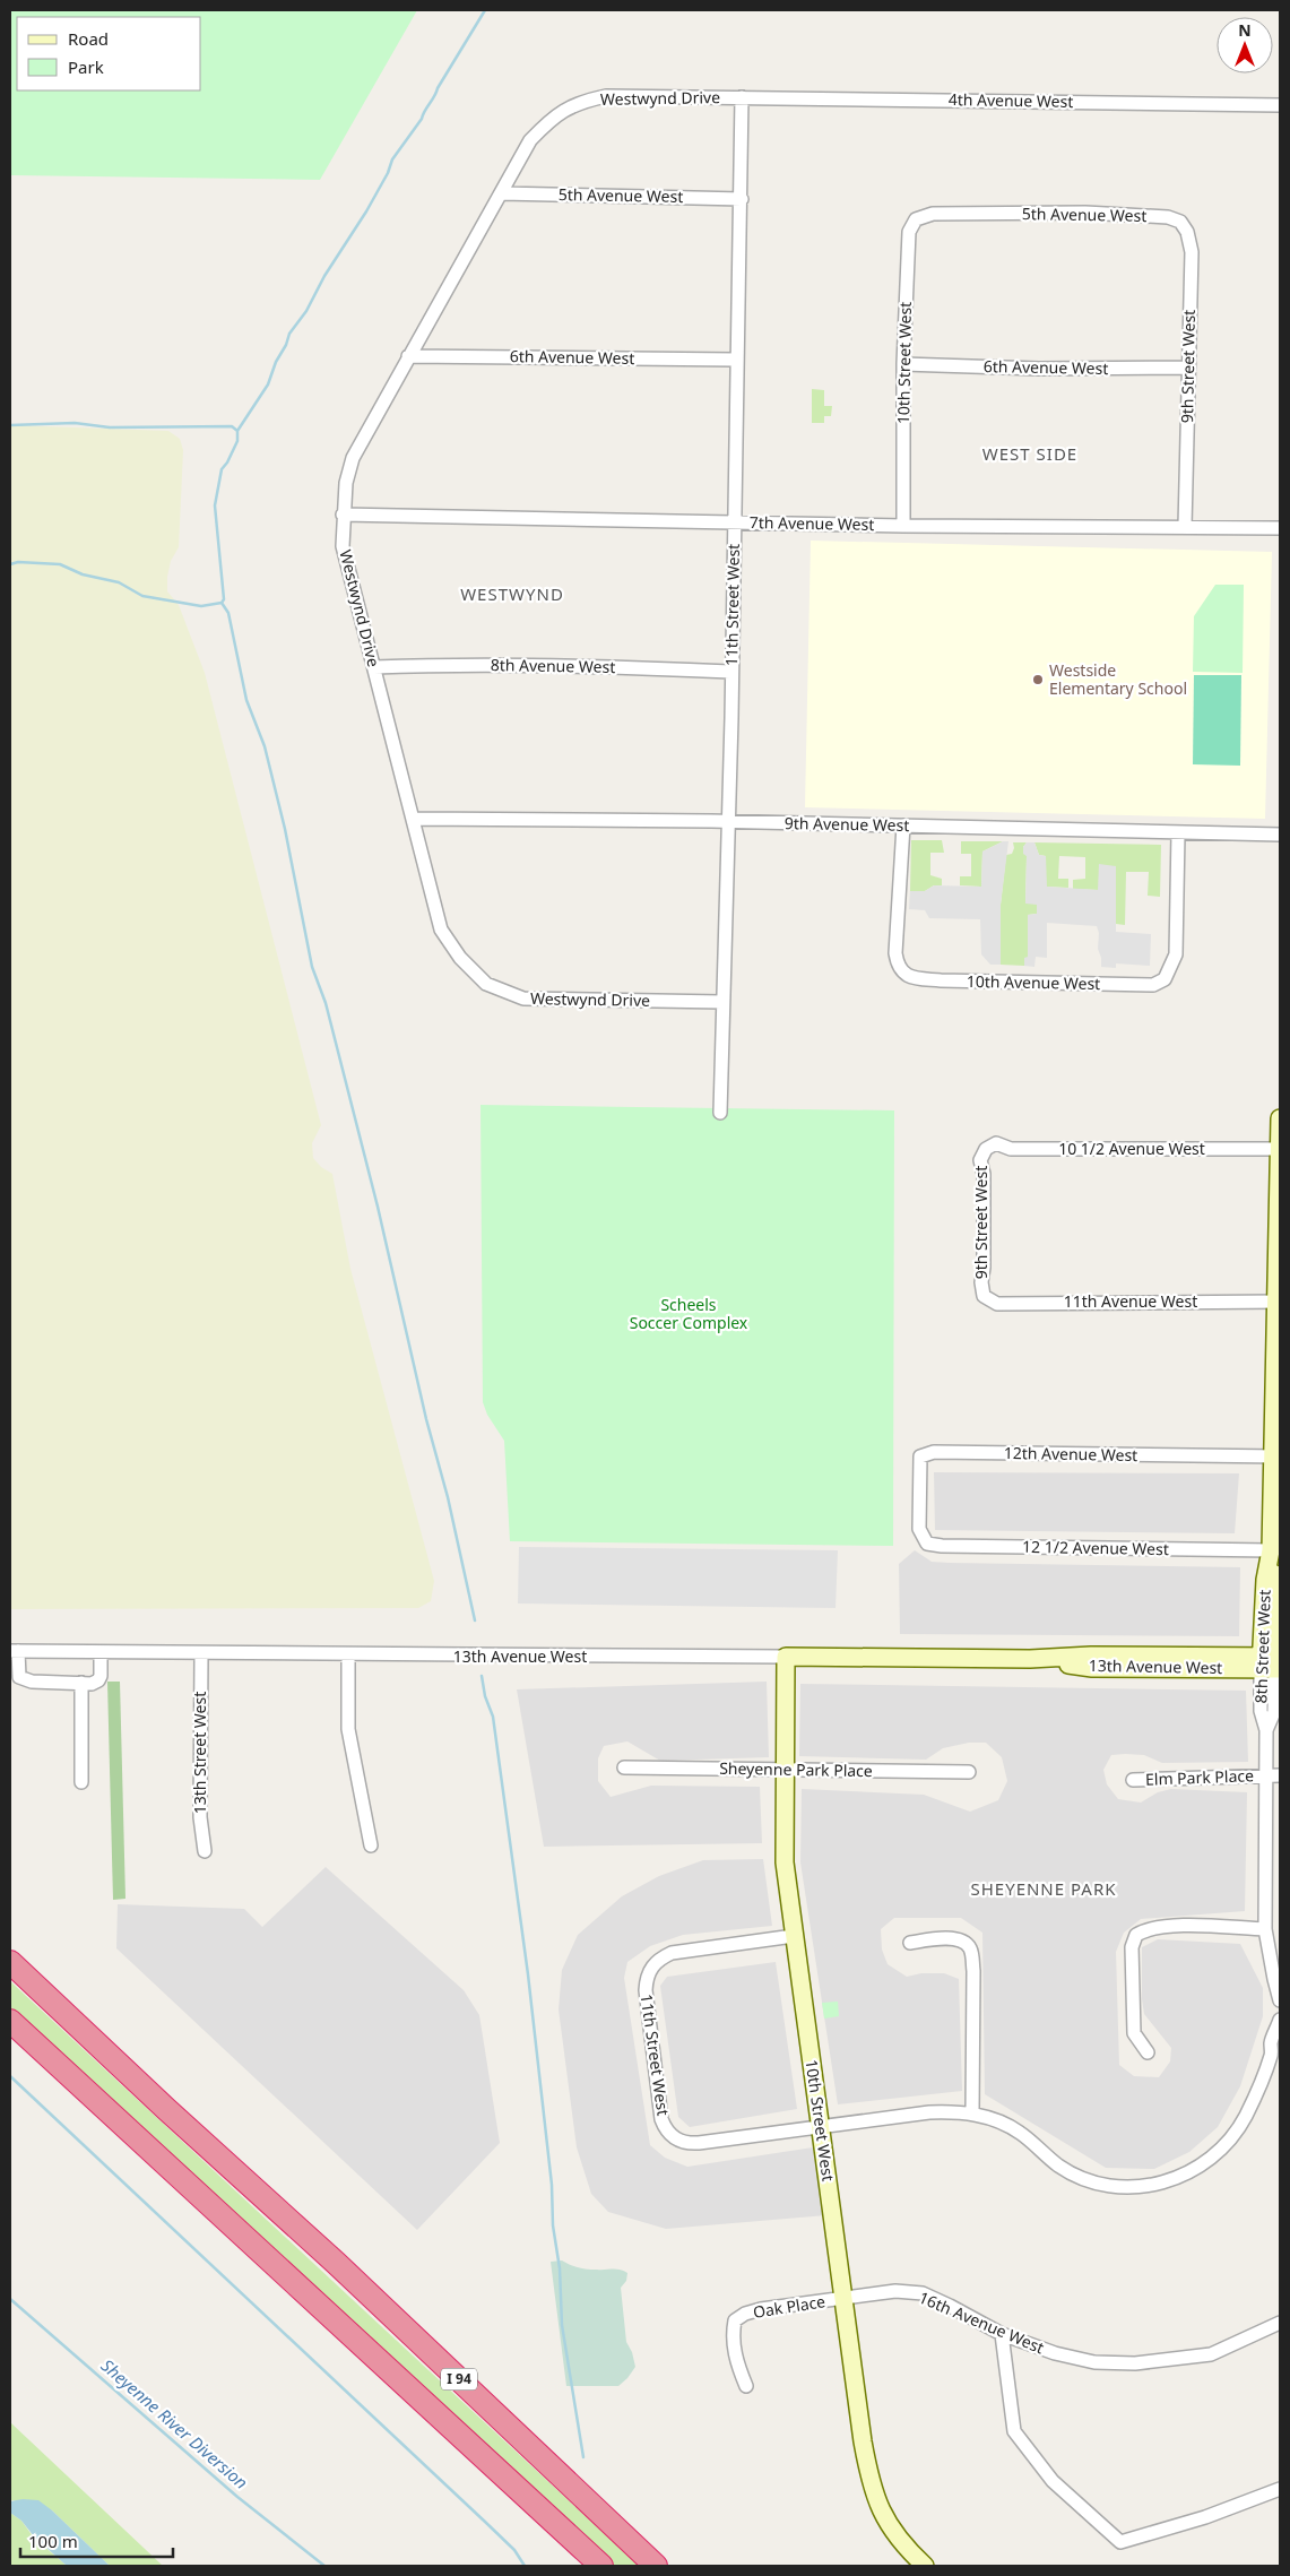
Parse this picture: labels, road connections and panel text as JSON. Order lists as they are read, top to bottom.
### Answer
{
  "streets": {
    "highway": ["I 94"],
    "street": [
      "Westwynd Drive",
      "4th Avenue West",
      "5th Avenue West",
      "6th Avenue West",
      "10th Street West",
      "9th Street West",
      "7th Avenue West",
      "11th Street West",
      "8th Avenue West",
      "9th Avenue West",
      "10th Avenue West",
      "10 1/2 Avenue West",
      "11th Avenue West",
      "12th Avenue West",
      "12 1/2 Avenue West",
      "8th Street West",
      "13th Avenue West",
      "13th Street West",
      "Sheyenne Park Place",
      "Elm Park Place",
      "Oak Place",
      "16th Avenue West"
    ]
  },
  "crossings": [
    ["Westwynd Drive", "4th Avenue West"],
    ["Westwynd Drive", "5th Avenue West"],
    ["Westwynd Drive", "6th Avenue West"],
    ["Westwynd Drive", "7th Avenue West"],
    ["Westwynd Drive", "11th Street West"],
    ["Westwynd Drive", "8th Avenue West"],
    ["Westwynd Drive", "9th Avenue West"],
    ["4th Avenue West", "11th Street West"],
    ["5th Avenue West", "10th Street West"],
    ["5th Avenue West", "9th Street West"],
    ["5th Avenue West", "11th Street West"],
    ["6th Avenue West", "10th Street West"],
    ["6th Avenue West", "9th Street West"],
    ["6th Avenue West", "11th Street West"],
    ["10th Street West", "7th Avenue West"],
    ["10th Street West", "11th Street West"],
    ["10th Street West", "13th Avenue West"],
    ["10th Street West", "Sheyenne Park Place"],
    ["10th Street West", "Oak Place"],
    ["10th Street West", "16th Avenue West"],
    ["9th Street West", "7th Avenue West"],
    ["9th Street West", "10 1/2 Avenue West"],
    ["9th Street West", "11th Avenue West"],
    ["7th Avenue West", "11th Street West"],
    ["11th Street West", "8th Avenue West"],
    ["11th Street West", "9th Avenue West"],
    ["9th Avenue West", "10th Avenue West"],
    ["10 1/2 Avenue West", "8th Street West"],
    ["11th Avenue West", "8th Street West"],
    ["12th Avenue West", "12 1/2 Avenue West"],
    ["12th Avenue West", "8th Street West"],
    ["12 1/2 Avenue West", "8th Street West"],
    ["8th Street West", "13th Avenue West"],
    ["8th Street West", "Elm Park Place"],
    ["13th Avenue West", "13th Street West"],
    ["Oak Place", "16th Avenue West"]
  ],
  "districts": ["WEST SIDE", "WESTWYND", "SHEYENNE PARK"],
  "water": ["Sheyenne River Diversion"],
  "parks": ["Scheels Soccer Complex"],
  "places": ["Westside Elementary School"],
  "legend": ["Road", "Park"],
  "scale_bar": "100 m",
  "north": "top"
}
